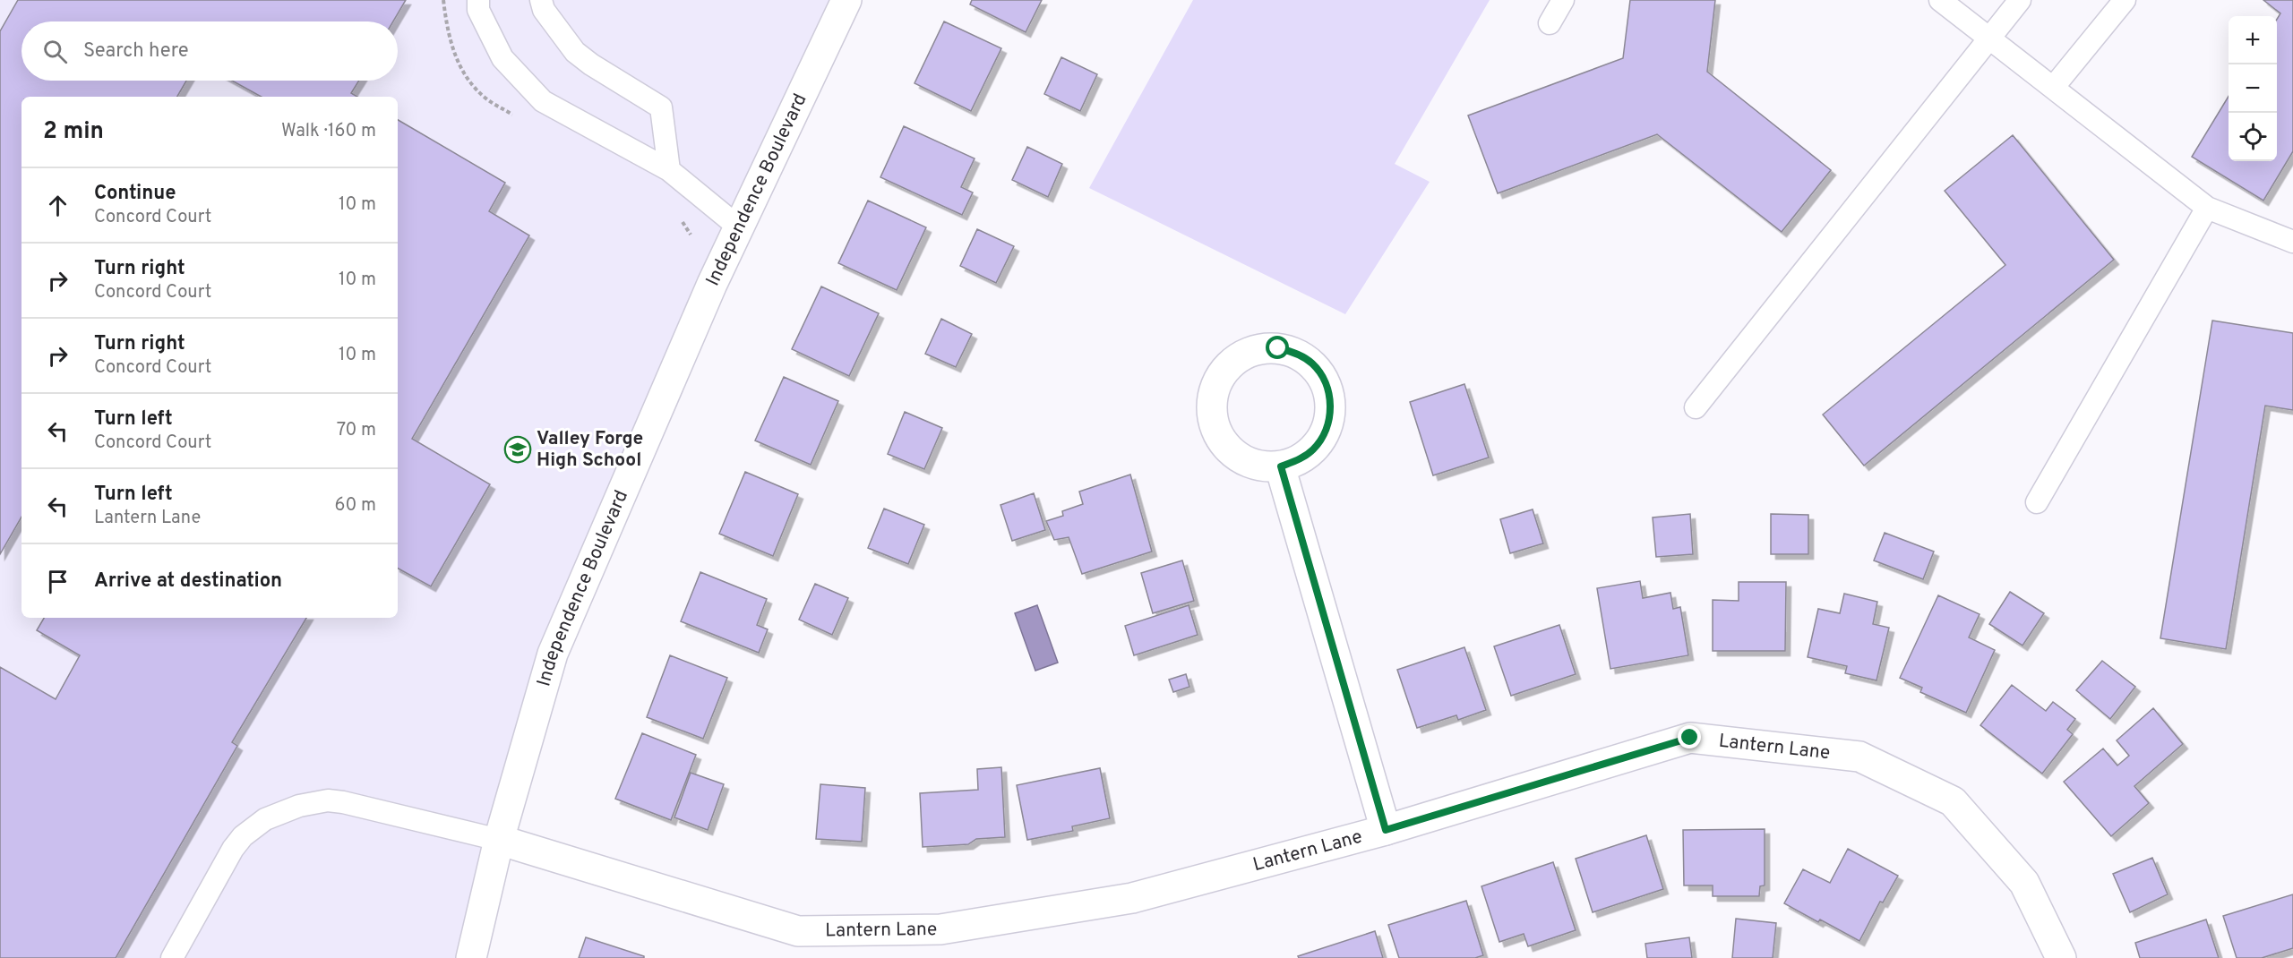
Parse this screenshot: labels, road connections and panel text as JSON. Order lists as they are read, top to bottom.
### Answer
{
  "streets": {
    "street": ["Independence Boulevard", "Lantern Lane"]
  },
  "crossings": [
    ["Independence Boulevard", "Lantern Lane"]
  ],
  "places": {
    "school or university": ["Valley Forge High School"]
  },
  "page": {
    "map_buttons": ["+", "−"],
    "search": "Search here",
    "heading": ["2 min", "Walk · 160 m"],
    "list": [
      ["Continue", "Concord Court", "10 m"],
      ["Turn right", "Concord Court", "10 m"],
      ["Turn right", "Concord Court", "10 m"],
      ["Turn left", "Concord Court", "70 m"],
      ["Turn left", "Lantern Lane", "60 m"],
      "Arrive at destination"
    ]
  }
}
